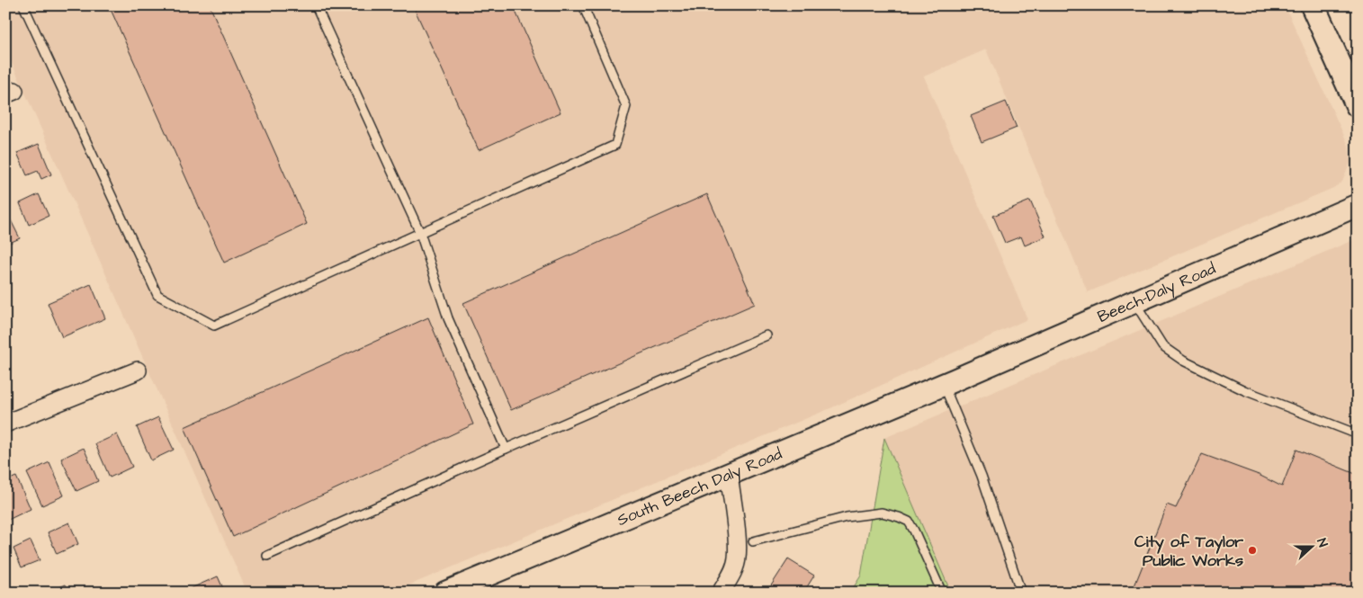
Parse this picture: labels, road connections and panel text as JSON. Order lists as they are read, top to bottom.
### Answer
{
  "streets": {
    "street": ["Beech-Daly Road", "South Beech Daly Road"]
  },
  "crossings": [
    ["Beech-Daly Road", "South Beech Daly Road"]
  ],
  "places": ["City of Taylor Public Works"],
  "north": "right"
}
